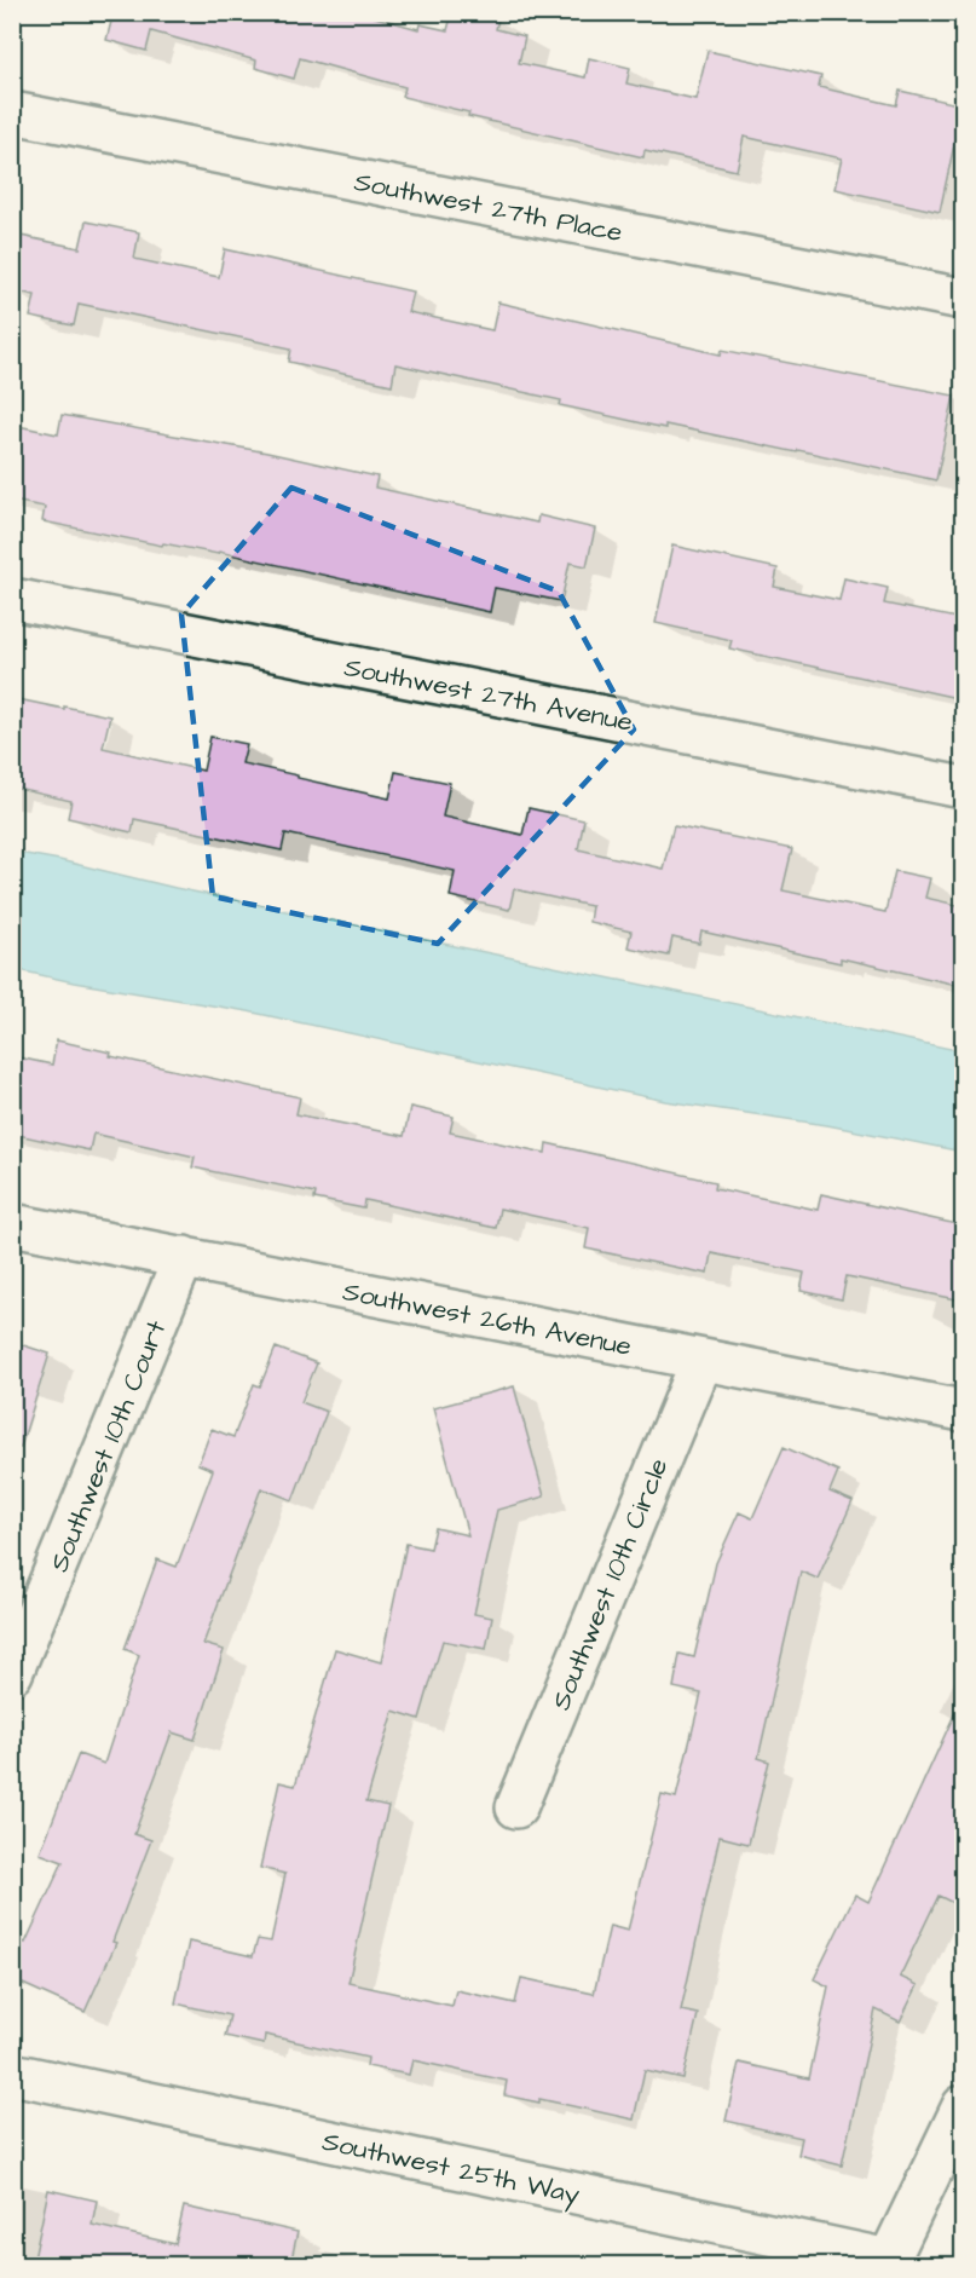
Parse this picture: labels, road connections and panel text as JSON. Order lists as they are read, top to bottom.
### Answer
{
  "streets": {
    "street": [
      "Southwest 27th Place",
      "Southwest 27th Avenue",
      "Southwest 26th Avenue",
      "Southwest 10th Court",
      "Southwest 10th Circle",
      "Southwest 25th Way"
    ]
  },
  "crossings": [
    ["Southwest 26th Avenue", "Southwest 10th Court"],
    ["Southwest 26th Avenue", "Southwest 10th Circle"]
  ]
}
